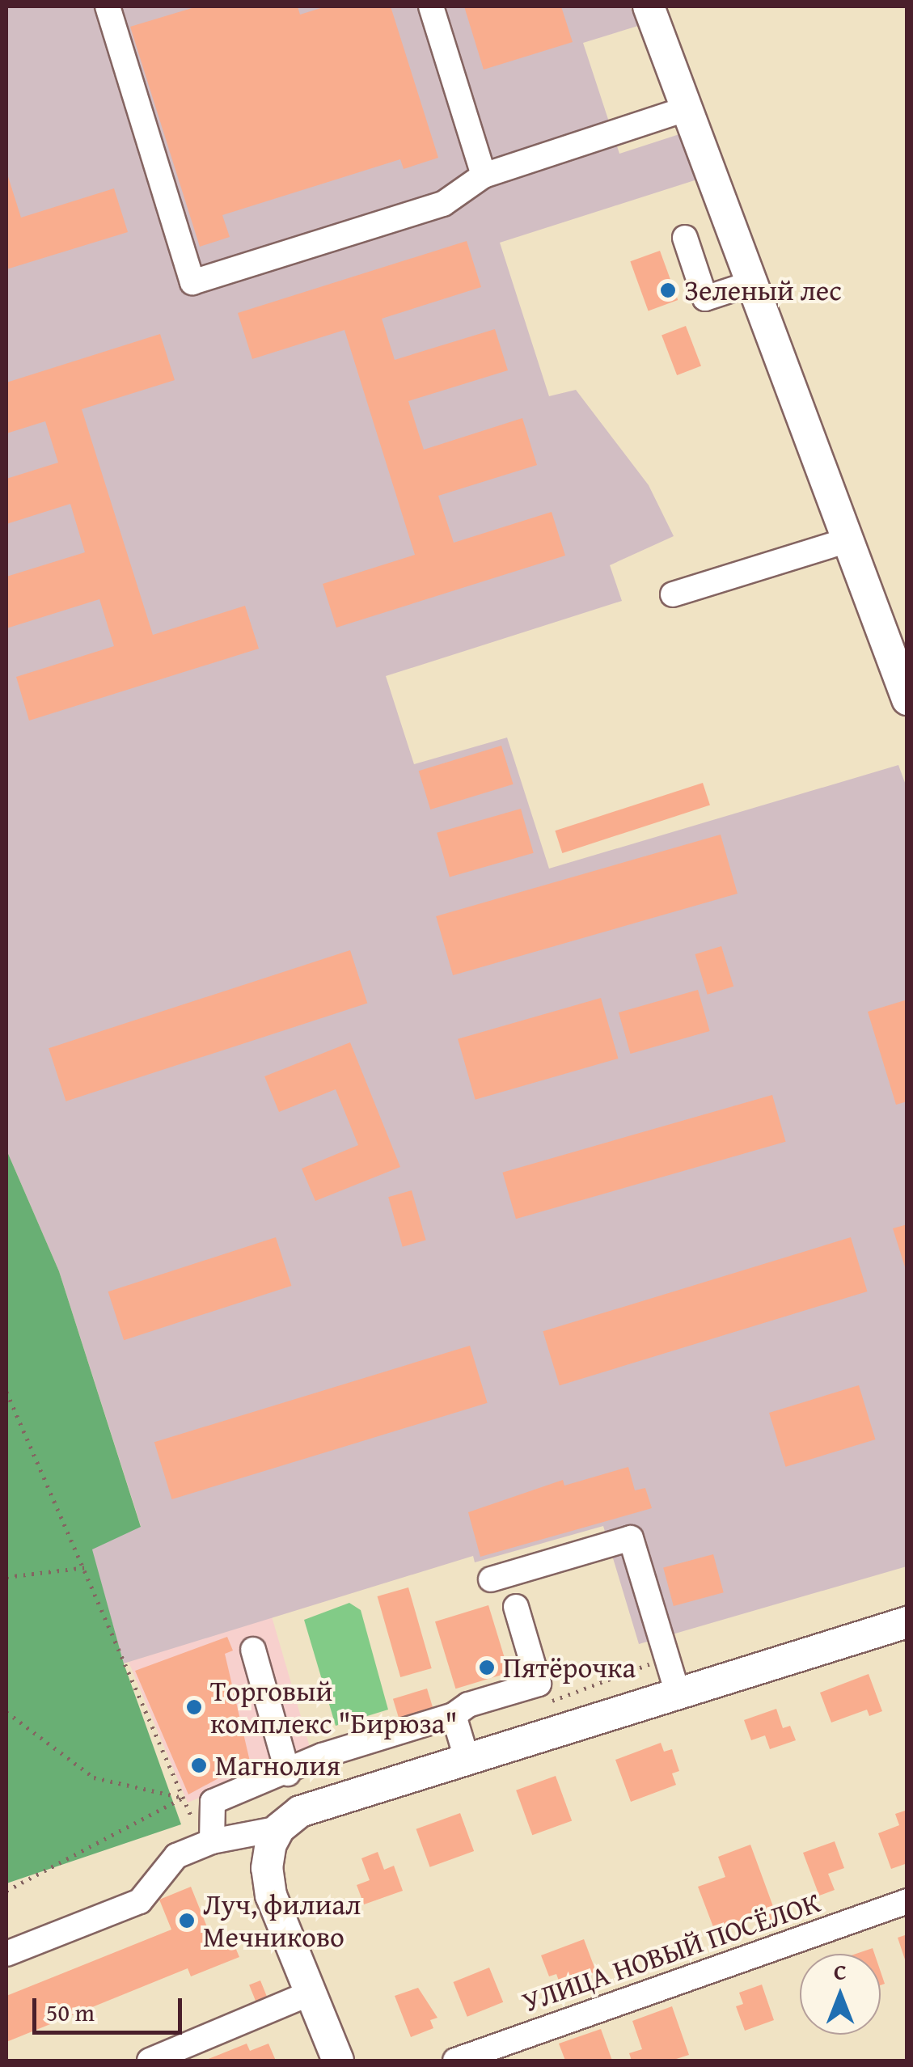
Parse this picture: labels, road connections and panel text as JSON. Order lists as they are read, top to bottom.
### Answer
{
  "streets": {
    "street": ["УЛИЦА НОВЫЙ ПОСЁЛОК"]
  },
  "places": [
    "Зеленый лес",
    "Пятёрочка",
    "Торговый комплекс \"Бирюза\"",
    "Магнолия",
    "Луч, филиал Мечниково"
  ],
  "scale_bar": "50 m",
  "north": "top"
}
